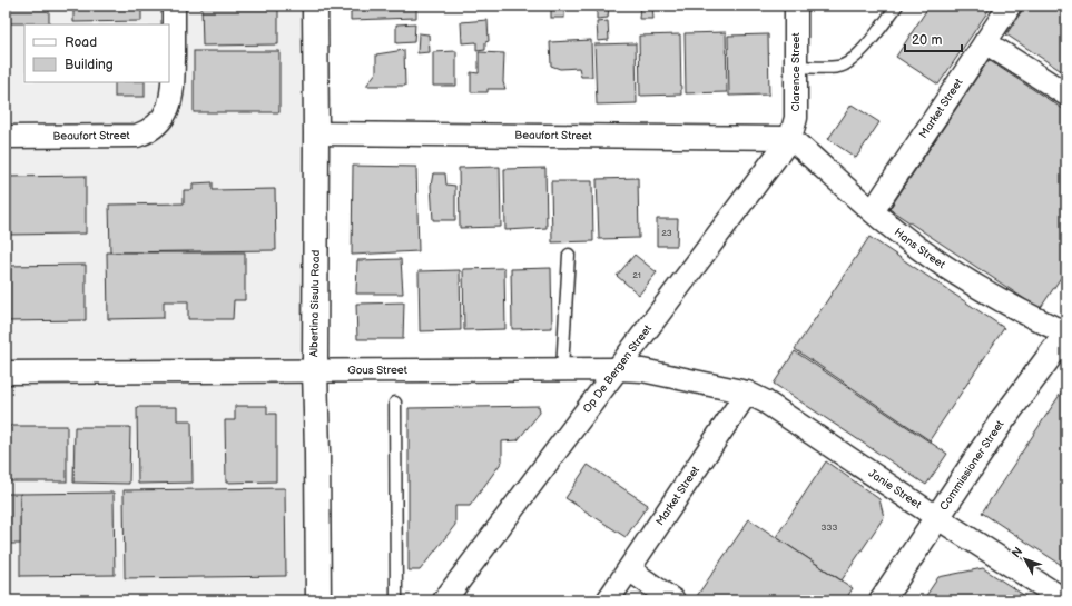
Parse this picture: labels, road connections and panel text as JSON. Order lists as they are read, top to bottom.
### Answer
{
  "streets": {
    "main road": ["Albertina Sisulu Road", "Commissioner Street"],
    "street": [
      "Clarence Street",
      "Market Street",
      "Beaufort Street",
      "Hans Street",
      "Op De Bergen Street",
      "Gous Street",
      "Janie Street"
    ]
  },
  "crossings": [
    ["Clarence Street", "Beaufort Street"],
    ["Clarence Street", "Hans Street"],
    ["Clarence Street", "Op De Bergen Street"],
    ["Market Street", "Hans Street"],
    ["Market Street", "Gous Street"],
    ["Market Street", "Janie Street"],
    ["Beaufort Street", "Hans Street"],
    ["Beaufort Street", "Albertina Sisulu Road"],
    ["Beaufort Street", "Op De Bergen Street"],
    ["Hans Street", "Op De Bergen Street"],
    ["Hans Street", "Commissioner Street"],
    ["Albertina Sisulu Road", "Gous Street"],
    ["Op De Bergen Street", "Gous Street"],
    ["Gous Street", "Janie Street"],
    ["Commissioner Street", "Janie Street"]
  ],
  "house_numbers": ["23", "21", "333"],
  "legend": ["Road", "Building"],
  "scale_bar": "20 m",
  "north": "top left"
}
